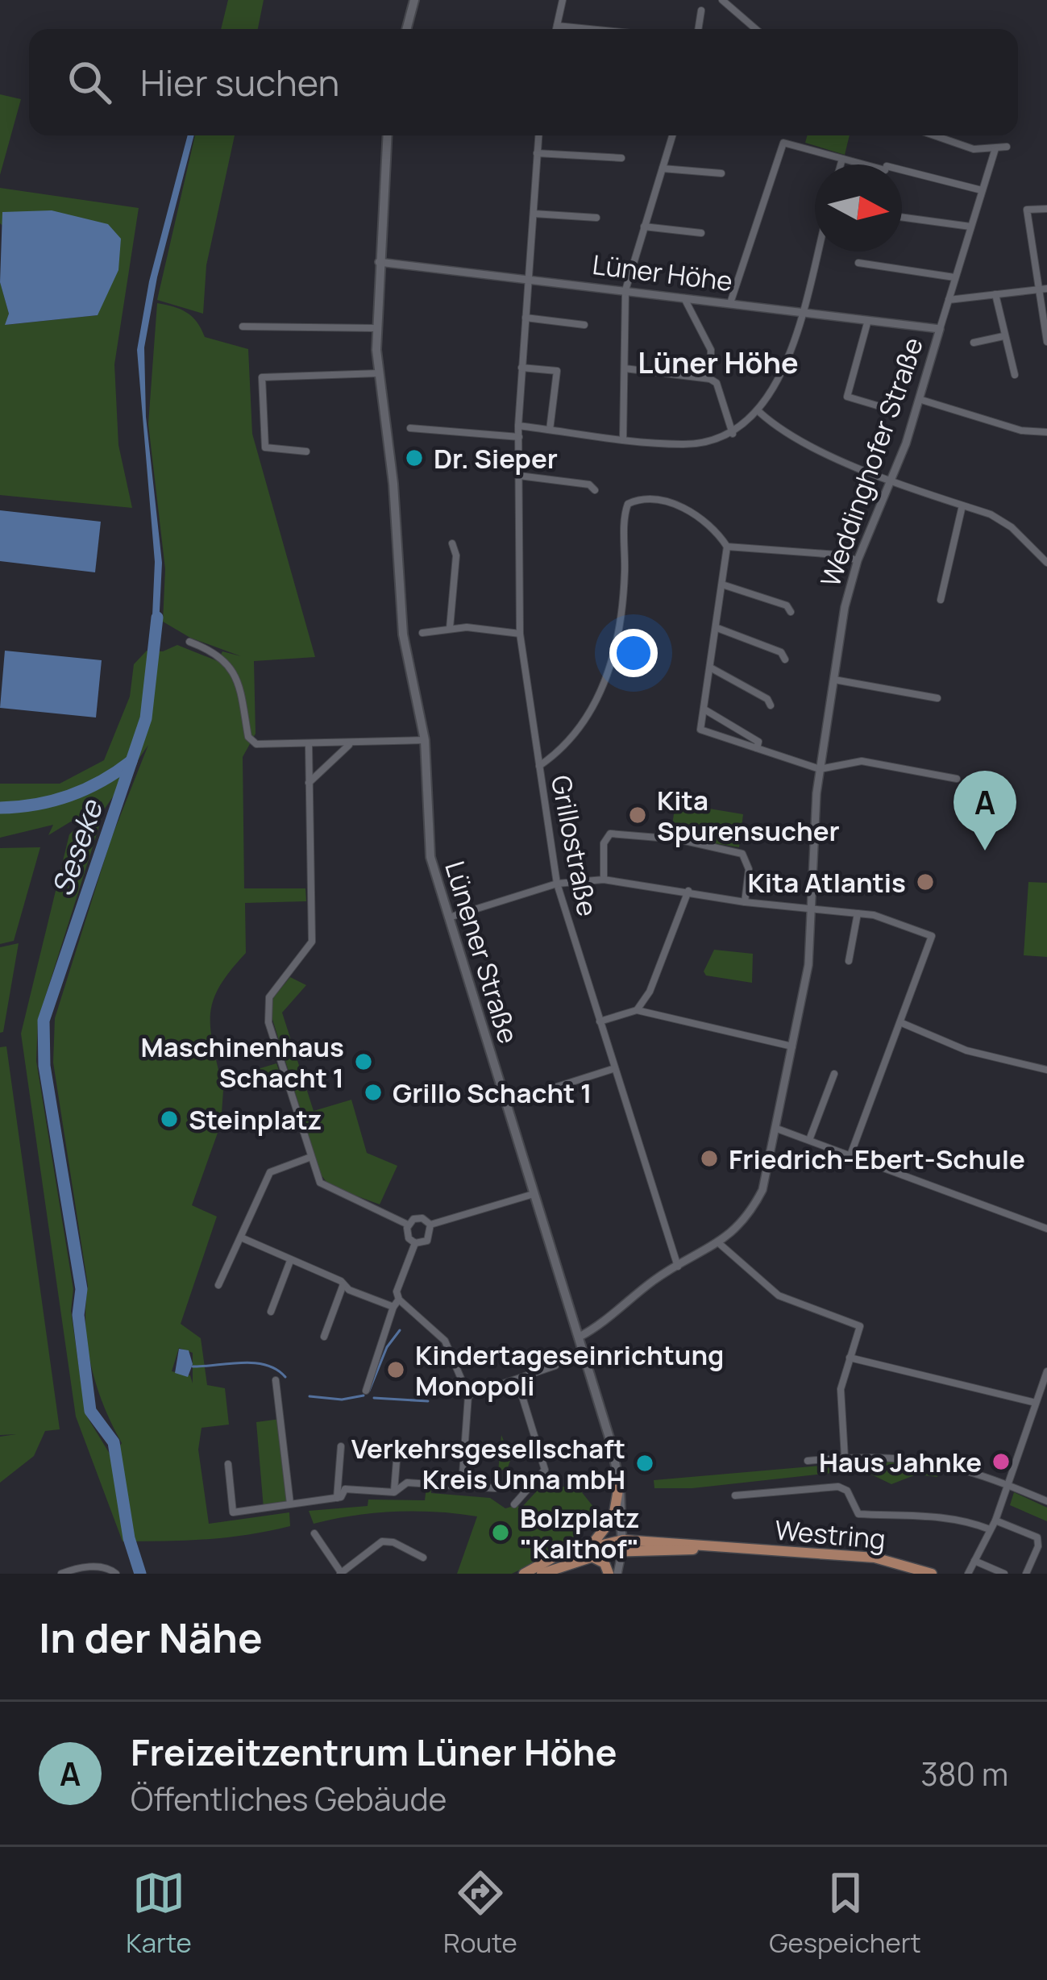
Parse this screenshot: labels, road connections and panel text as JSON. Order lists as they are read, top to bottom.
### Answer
{
  "streets": {
    "main road": ["Lünener Straße", "Westring"],
    "street": ["Lüner Höhe", "Weddinghofer Straße", "Grillostraße"]
  },
  "crossings": [
    ["Lüner Höhe", "Weddinghofer Straße"],
    ["Lüner Höhe", "Grillostraße"],
    ["Lüner Höhe", "Lünener Straße"],
    ["Weddinghofer Straße", "Grillostraße"],
    ["Weddinghofer Straße", "Lünener Straße"],
    ["Lünener Straße", "Westring"]
  ],
  "districts": ["Lüner Höhe"],
  "water": ["Seseke"],
  "places": [
    "Dr. Sieper",
    "Kita Spurensucher",
    "Kita Atlantis",
    "Maschinenhaus Schacht 1",
    "Grillo Schacht 1",
    "Steinplatz",
    "Friedrich-Ebert-Schule",
    "Kindertageseinrichtung Monopoli",
    "Haus Jahnke",
    "Verkehrsgesellschaft Kreis Unna mbH",
    "Bolzplatz \"Kalthof\""
  ],
  "north": "right",
  "page": {
    "search": "Hier suchen",
    "pins": "A",
    "heading": "In der Nähe",
    "list": [
      {
        "mark": "A",
        "name": "Freizeitzentrum Lüner Höhe",
        "note": "Öffentliches Gebäude",
        "value": "380 m"
      }
    ],
    "nav": ["Karte", "Route", "Gespeichert"]
  }
}
